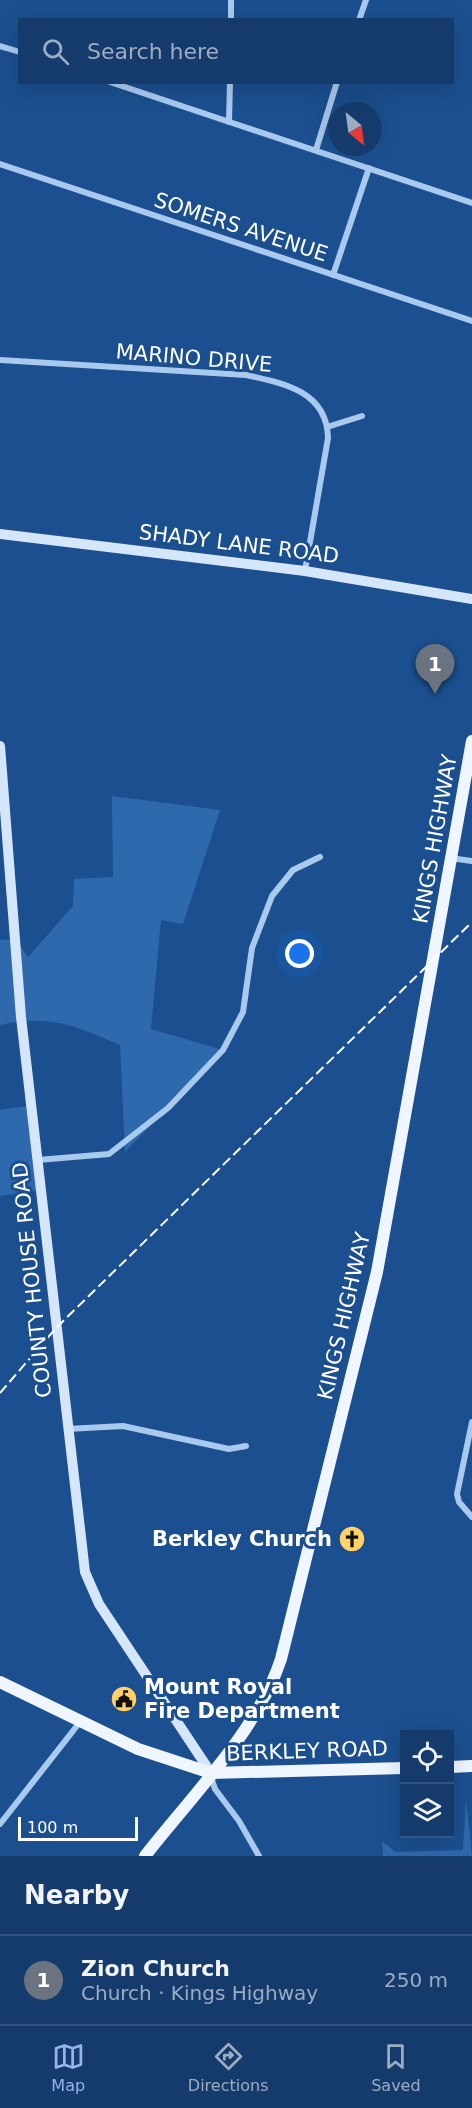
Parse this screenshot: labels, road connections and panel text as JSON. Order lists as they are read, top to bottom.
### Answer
{
  "streets": {
    "main road": ["KINGS HIGHWAY", "BERKLEY ROAD"],
    "street": [
      "SOMERS AVENUE",
      "MARINO DRIVE",
      "SHADY LANE ROAD",
      "COUNTY HOUSE ROAD"
    ]
  },
  "crossings": [
    ["KINGS HIGHWAY", "COUNTY HOUSE ROAD"],
    ["KINGS HIGHWAY", "BERKLEY ROAD"],
    ["COUNTY HOUSE ROAD", "BERKLEY ROAD"]
  ],
  "places": {
    "church": ["Berkley Church"],
    "public building": ["Mount Royal Fire Department"]
  },
  "scale_bar": "100 m",
  "north": "bottom right",
  "page": {
    "search": "Search here",
    "pins": "1",
    "scale": "100 m",
    "heading": "Nearby",
    "list": [
      {
        "mark": "1",
        "name": "Zion Church",
        "note": "Church · Kings Highway",
        "value": "250 m"
      }
    ],
    "nav": ["Map", "Directions", "Saved"]
  }
}
